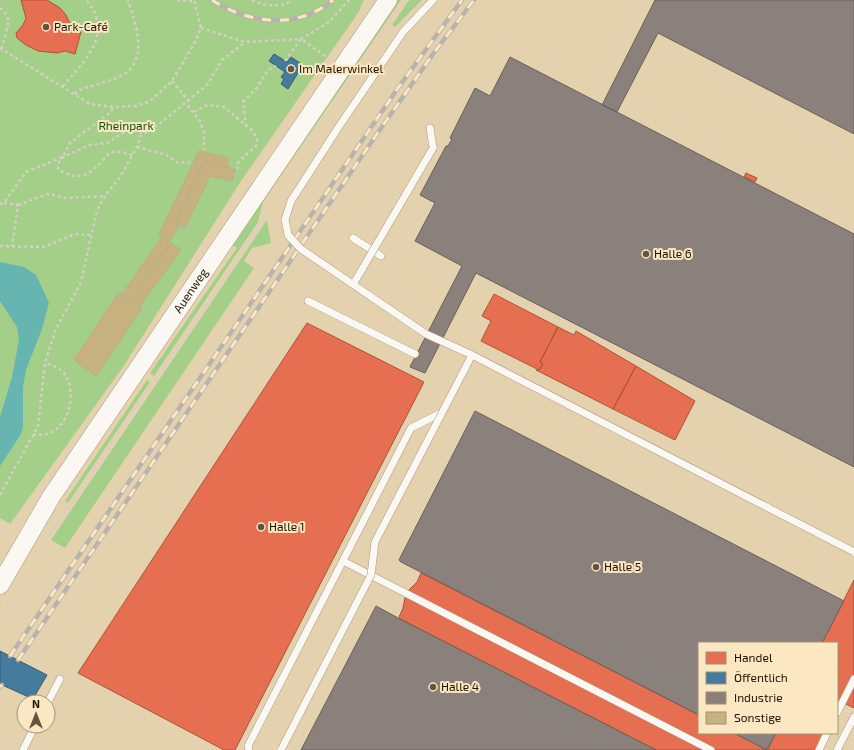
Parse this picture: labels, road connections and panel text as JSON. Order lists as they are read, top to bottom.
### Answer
{
  "streets": {
    "street": ["Auenweg"]
  },
  "parks": ["Rheinpark"],
  "places": [
    "Park-Café",
    "Im Malerwinkel",
    "Halle 6",
    "Halle 1",
    "Halle 5",
    "Halle 4"
  ],
  "legend": [
    "Handel",
    "Öffentlich",
    "Industrie",
    "Sonstige"
  ],
  "north": "top"
}
